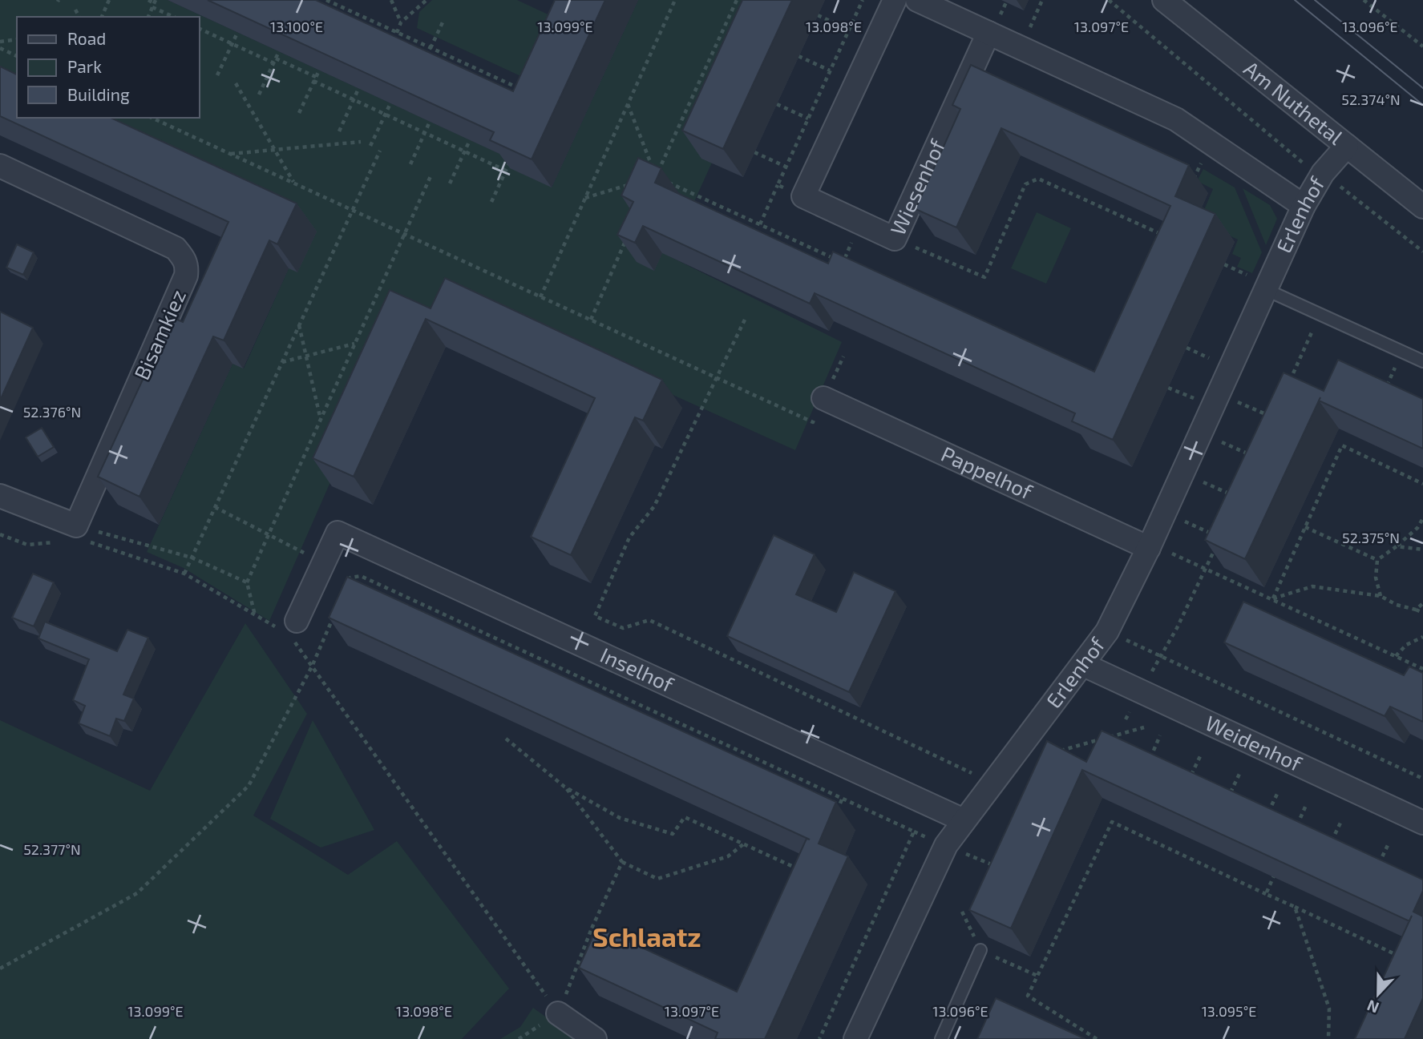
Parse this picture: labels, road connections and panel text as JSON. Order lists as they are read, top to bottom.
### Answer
{
  "streets": {
    "street": [
      "Am Nuthetal",
      "Wiesenhof",
      "Erlenhof",
      "Bisamkiez",
      "Pappelhof",
      "Inselhof",
      "Weidenhof"
    ]
  },
  "crossings": [
    ["Am Nuthetal", "Erlenhof"],
    ["Erlenhof", "Pappelhof"],
    ["Erlenhof", "Inselhof"],
    ["Erlenhof", "Weidenhof"]
  ],
  "districts": ["Schlaatz"],
  "legend": ["Road", "Park", "Building"],
  "north": "bottom",
  "coordinates": [
    "13.100°E",
    "13.099°E",
    "13.098°E",
    "13.097°E",
    "13.096°E",
    "52.374°N",
    "52.376°N",
    "52.375°N",
    "52.377°N",
    "13.095°E"
  ]
}
